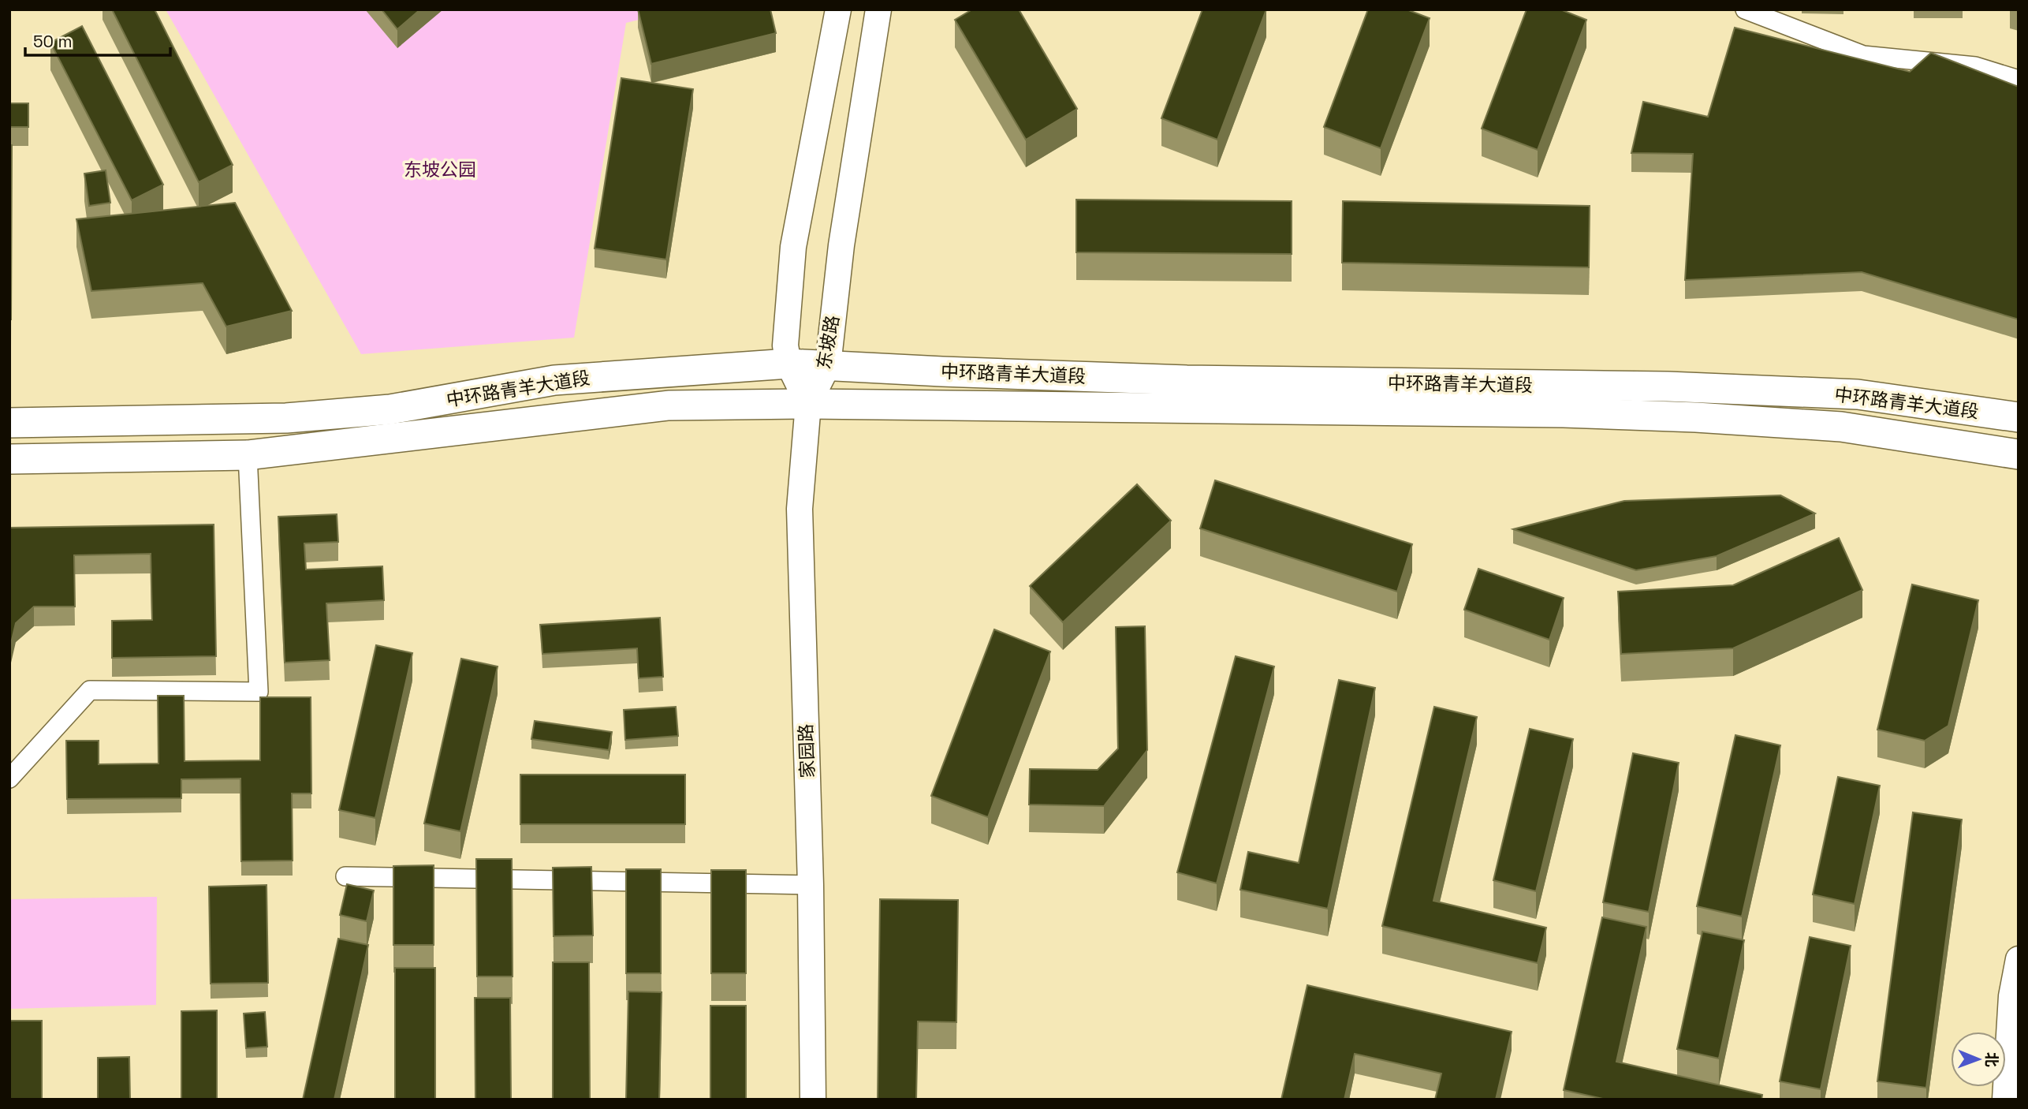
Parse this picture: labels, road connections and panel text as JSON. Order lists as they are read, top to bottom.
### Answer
{
  "streets": {
    "main road": ["东坡路", "中环路青羊大道段", "家园路"]
  },
  "crossings": [
    ["东坡路", "中环路青羊大道段"],
    ["东坡路", "家园路"],
    ["中环路青羊大道段", "家园路"]
  ],
  "parks": ["东坡公园"],
  "scale_bar": "50 m",
  "north": "right"
}
